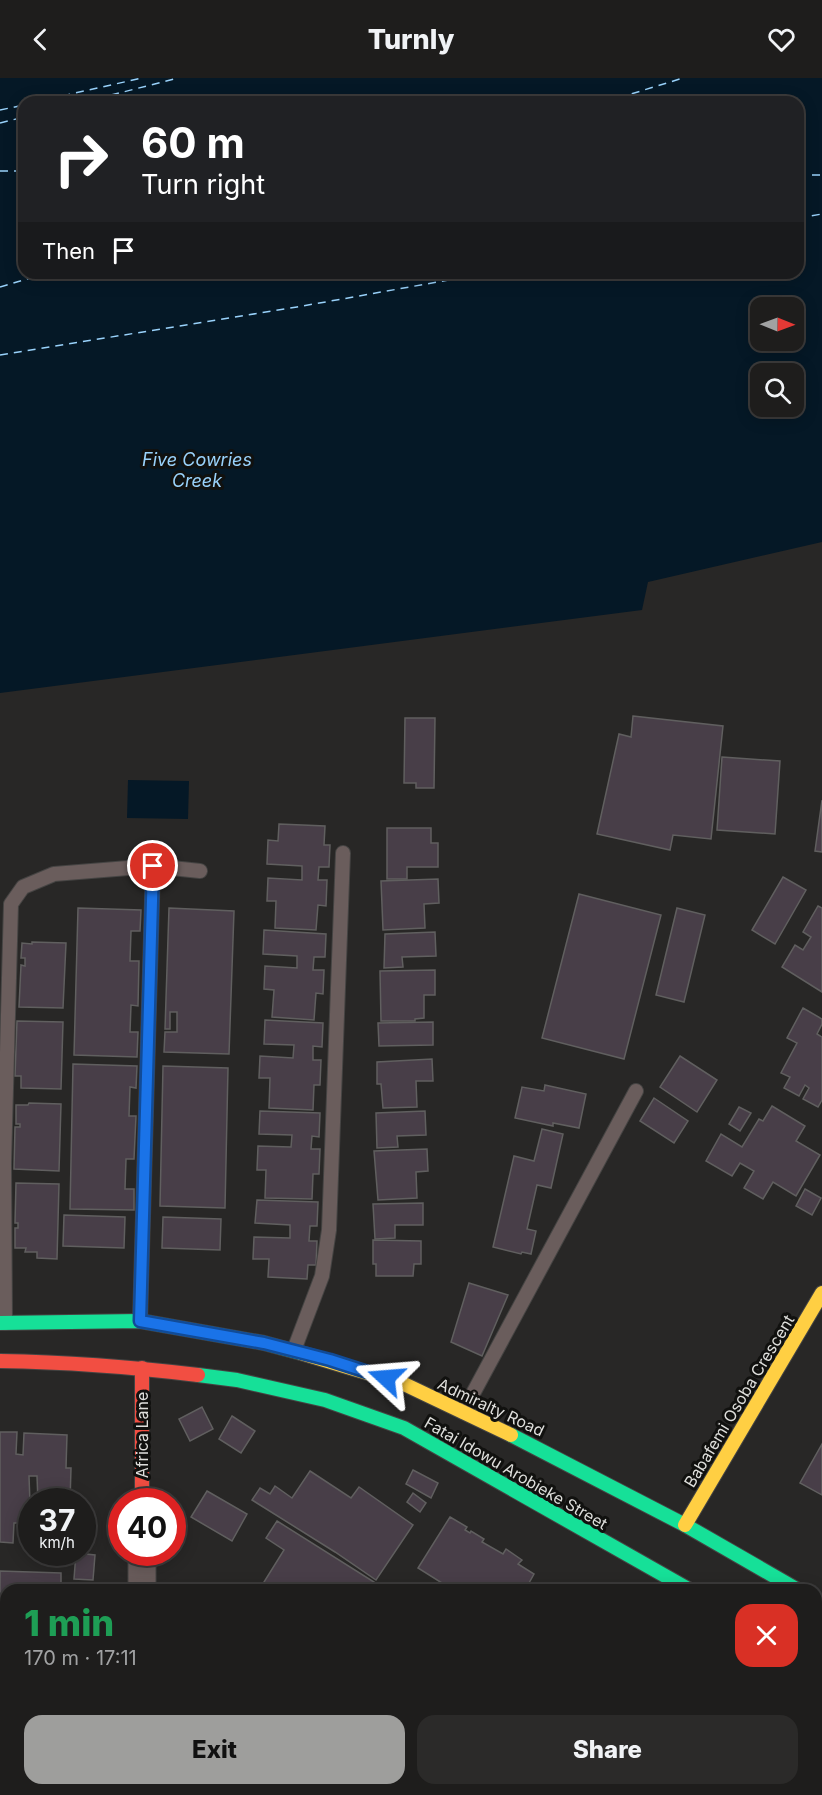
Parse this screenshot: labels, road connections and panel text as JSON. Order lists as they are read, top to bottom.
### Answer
{
  "streets": {
    "street": [
      "Babafemi Osoba Crescent",
      "Admiralty Road",
      "Africa Lane",
      "Fatai Idowu Arobieke Street"
    ]
  },
  "crossings": [
    ["Babafemi Osoba Crescent", "Admiralty Road"],
    ["Africa Lane", "Fatai Idowu Arobieke Street"]
  ],
  "water": ["Five Cowries Creek"],
  "north": "right",
  "page": {
    "header": "Turnly",
    "turn": ["60 m", "Turn right"],
    "then": "Then",
    "speed": "37 km/h",
    "limit": "40",
    "heading": ["1 min", "170 m · 17:11"],
    "buttons": ["Exit", "Share"]
  }
}
